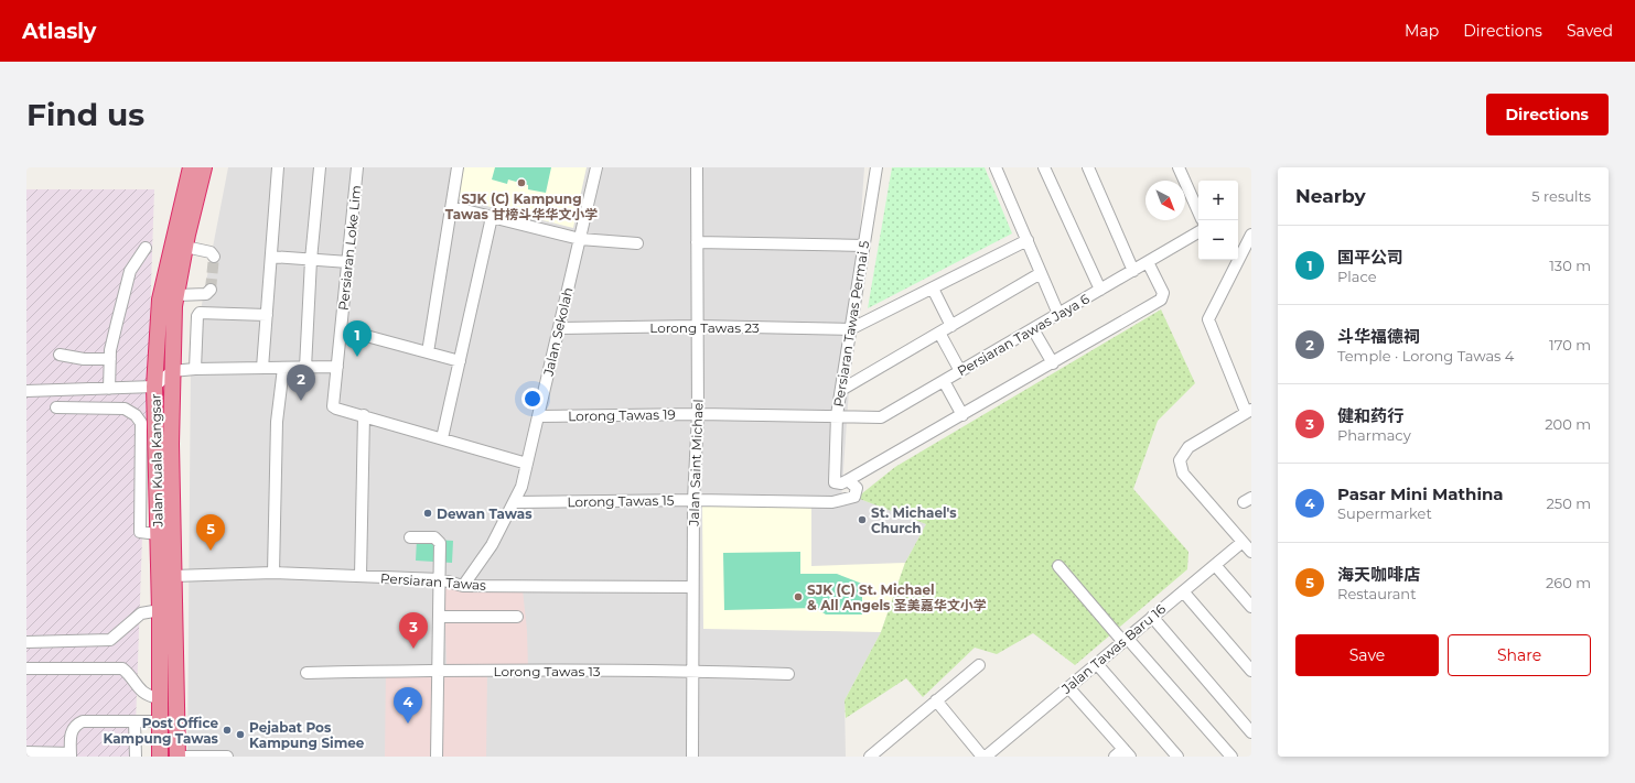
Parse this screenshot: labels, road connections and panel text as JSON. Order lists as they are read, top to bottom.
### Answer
{
  "streets": {
    "highway": ["Jalan Kuala Kangsar"],
    "street": [
      "Persiaran Loke Lim",
      "Persiaran Tawas Permai 5",
      "Lorong Tawas 23",
      "Jalan Sekolah",
      "Persiaran Tawas Jaya 6",
      "Lorong Tawas 19",
      "Jalan Saint Michael",
      "Lorong Tawas 15",
      "Persiaran Tawas",
      "Jalan Tawas Baru 16",
      "Lorong Tawas 13"
    ]
  },
  "crossings": [
    ["Persiaran Tawas Permai 5", "Lorong Tawas 23"],
    ["Persiaran Tawas Permai 5", "Persiaran Tawas Jaya 6"],
    ["Persiaran Tawas Permai 5", "Lorong Tawas 19"],
    ["Persiaran Tawas Permai 5", "Lorong Tawas 15"],
    ["Lorong Tawas 23", "Jalan Sekolah"],
    ["Lorong Tawas 23", "Jalan Saint Michael"],
    ["Jalan Sekolah", "Lorong Tawas 19"],
    ["Jalan Sekolah", "Lorong Tawas 15"],
    ["Jalan Sekolah", "Persiaran Tawas"],
    ["Persiaran Tawas Jaya 6", "Lorong Tawas 19"],
    ["Lorong Tawas 19", "Jalan Saint Michael"],
    ["Jalan Kuala Kangsar", "Persiaran Tawas"],
    ["Jalan Saint Michael", "Lorong Tawas 15"],
    ["Jalan Saint Michael", "Persiaran Tawas"],
    ["Jalan Saint Michael", "Lorong Tawas 13"]
  ],
  "places": [
    "SJK (C) Kampung Tawas 甘榜斗华华文小学",
    "Dewan Tawas",
    "St. Michael's Church",
    "SJK (C) St. Michael & All Angels 圣美嘉华文小学",
    "Post Office Kampung Tawas",
    "Pejabat Pos Kampung Simee"
  ],
  "north": "bottom right",
  "page": {
    "header": "Atlasly",
    "nav": ["Map", "Directions", "Saved"],
    "buttons": [
      "Directions",
      ["Save", "Share"]
    ],
    "title": "Find us",
    "heading": ["Nearby", "5 results"],
    "map_buttons": ["+", "−"],
    "list": [
      {
        "mark": "1",
        "name": "国平公司",
        "note": "Place",
        "value": "130 m"
      },
      {
        "mark": "2",
        "name": "斗华福德祠",
        "note": "Temple · Lorong Tawas 4",
        "value": "170 m"
      },
      {
        "mark": "3",
        "name": "健和药行",
        "note": "Pharmacy",
        "value": "200 m"
      },
      {
        "mark": "4",
        "name": "Pasar Mini Mathina",
        "note": "Supermarket",
        "value": "250 m"
      },
      {
        "mark": "5",
        "name": "海天咖啡店",
        "note": "Restaurant",
        "value": "260 m"
      }
    ],
    "pins": [
      "1",
      "2",
      "5",
      "3",
      "4"
    ]
  }
}
